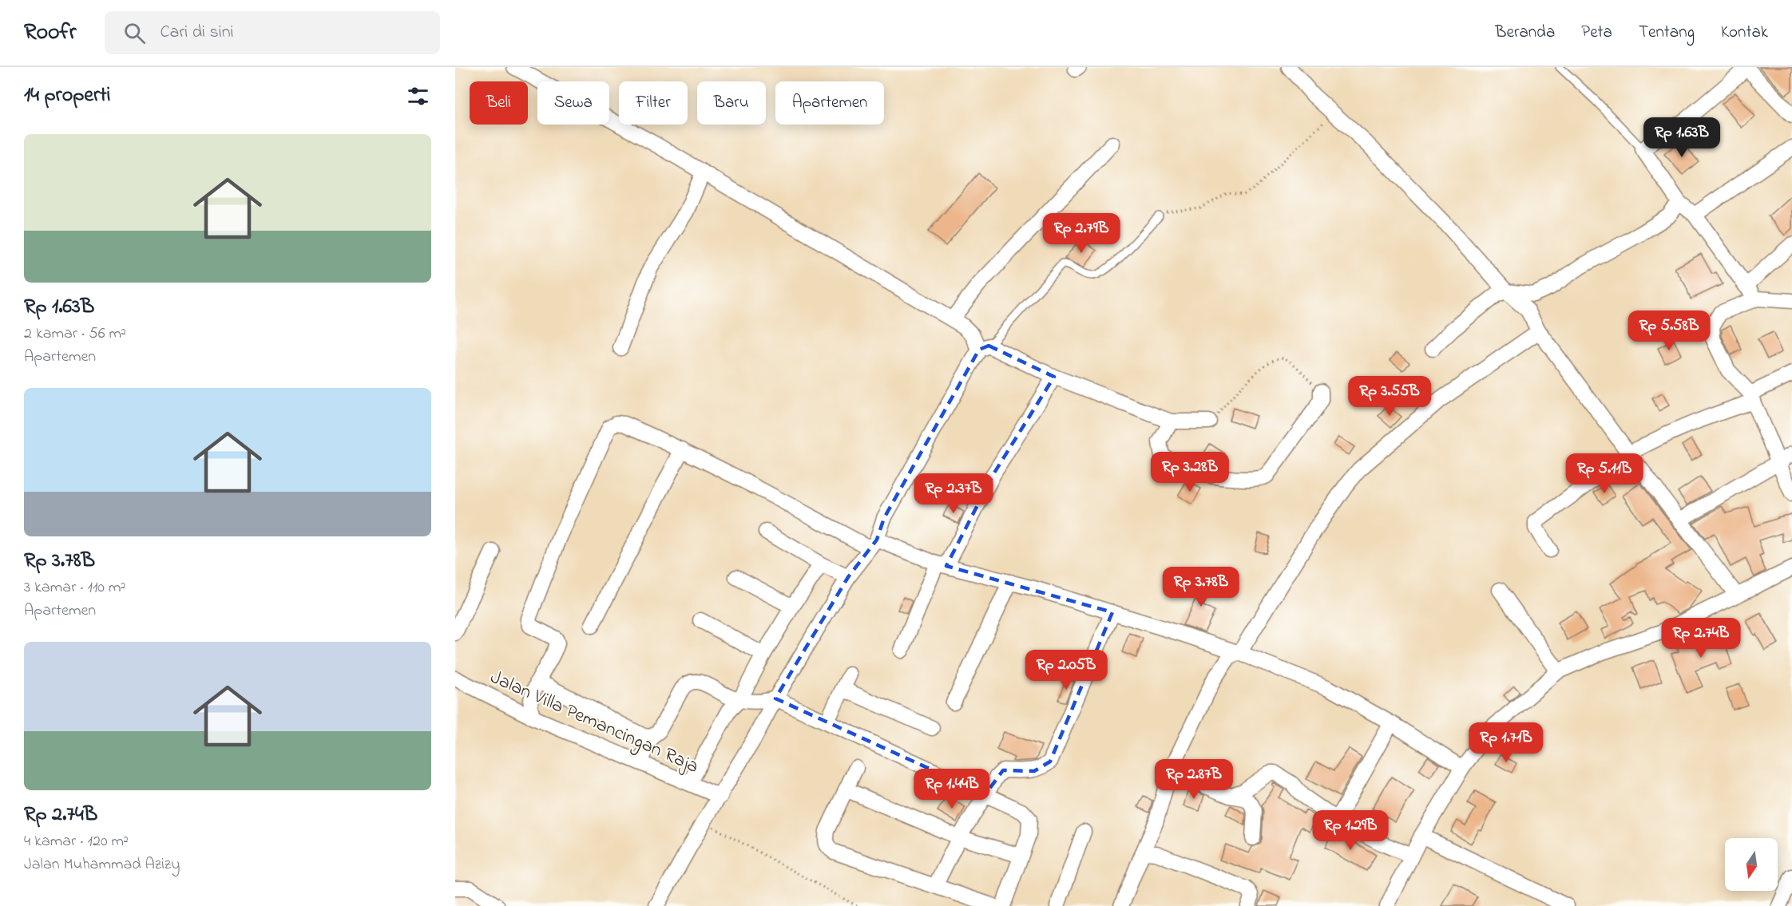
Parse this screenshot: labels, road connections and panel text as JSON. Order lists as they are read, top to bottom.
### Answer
{
  "streets": {
    "street": ["Jalan Villa Pemancingan Raja"]
  },
  "north": "bottom",
  "page": {
    "header": "Roofr",
    "search": "Cari di sini",
    "nav": [
      "Beranda",
      "Peta",
      "Tentang",
      "Kontak"
    ],
    "heading": "14 properti",
    "chip": [
      "Beli",
      "Sewa",
      "Filter",
      "Baru",
      "Apartemen"
    ],
    "price": [
      "Rp 1.63B",
      "Rp 2.79B",
      "Rp 5.58B",
      "Rp 3.55B",
      "Rp 3.28B",
      "Rp 5.11B",
      "Rp 2.37B",
      "Rp 3.78B",
      "Rp 2.74B",
      "Rp 2.05B",
      "Rp 1.71B",
      "Rp 2.87B",
      "Rp 1.44B",
      "Rp 1.29B"
    ],
    "list": [
      {
        "name": "Rp 1.63B",
        "note": "2 kamar · 56 m² · Apartemen"
      },
      {
        "name": "Rp 3.78B",
        "note": "3 kamar · 110 m² · Apartemen"
      },
      {
        "name": "Rp 2.74B",
        "note": "4 kamar · 120 m² · Jalan Muhammad Azizy"
      }
    ]
  }
}
